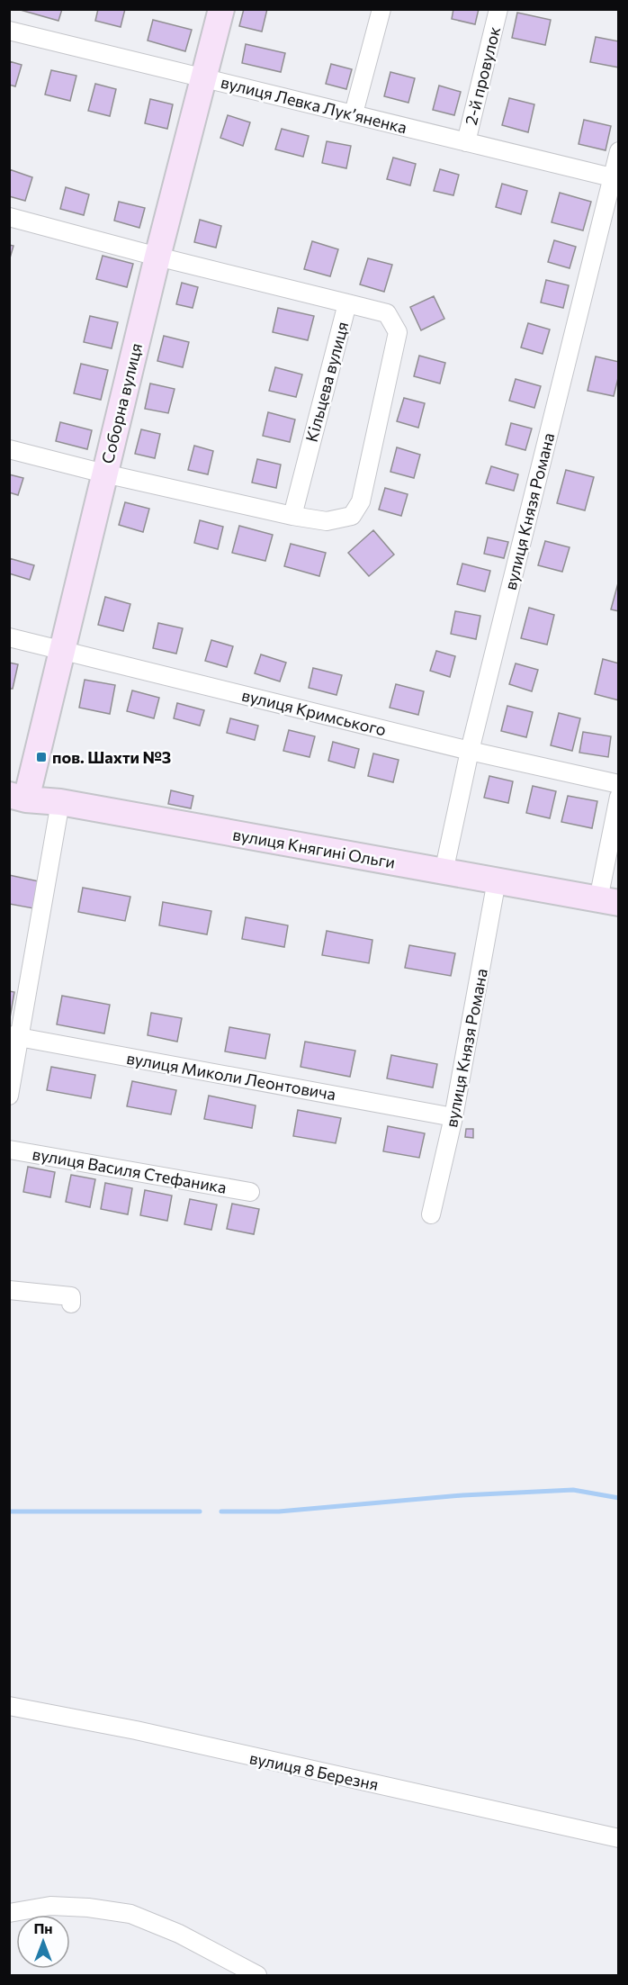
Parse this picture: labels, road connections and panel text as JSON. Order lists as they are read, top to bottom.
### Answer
{
  "streets": {
    "street": [
      "2-й провулок",
      "вулиця Левка Лукʼяненка",
      "Кільцева вулиця",
      "Соборна вулиця",
      "вулиця Князя Романа",
      "вулиця Кримського",
      "вулиця Княгині Ольги",
      "вулиця Миколи Леонтовича",
      "вулиця Василя Стефаника",
      "вулиця 8 Березня"
    ]
  },
  "crossings": [
    ["2-й провулок", "вулиця Левка Лукʼяненка"],
    ["вулиця Левка Лукʼяненка", "Соборна вулиця"],
    ["вулиця Левка Лукʼяненка", "вулиця Князя Романа"],
    ["Кільцева вулиця", "Соборна вулиця"],
    ["Соборна вулиця", "вулиця Кримського"],
    ["Соборна вулиця", "вулиця Княгині Ольги"],
    ["вулиця Князя Романа", "вулиця Кримського"],
    ["вулиця Князя Романа", "вулиця Княгині Ольги"],
    ["вулиця Князя Романа", "вулиця Миколи Леонтовича"]
  ],
  "places": {
    "transit": ["пов. Шахти №3"]
  },
  "north": "top"
}
